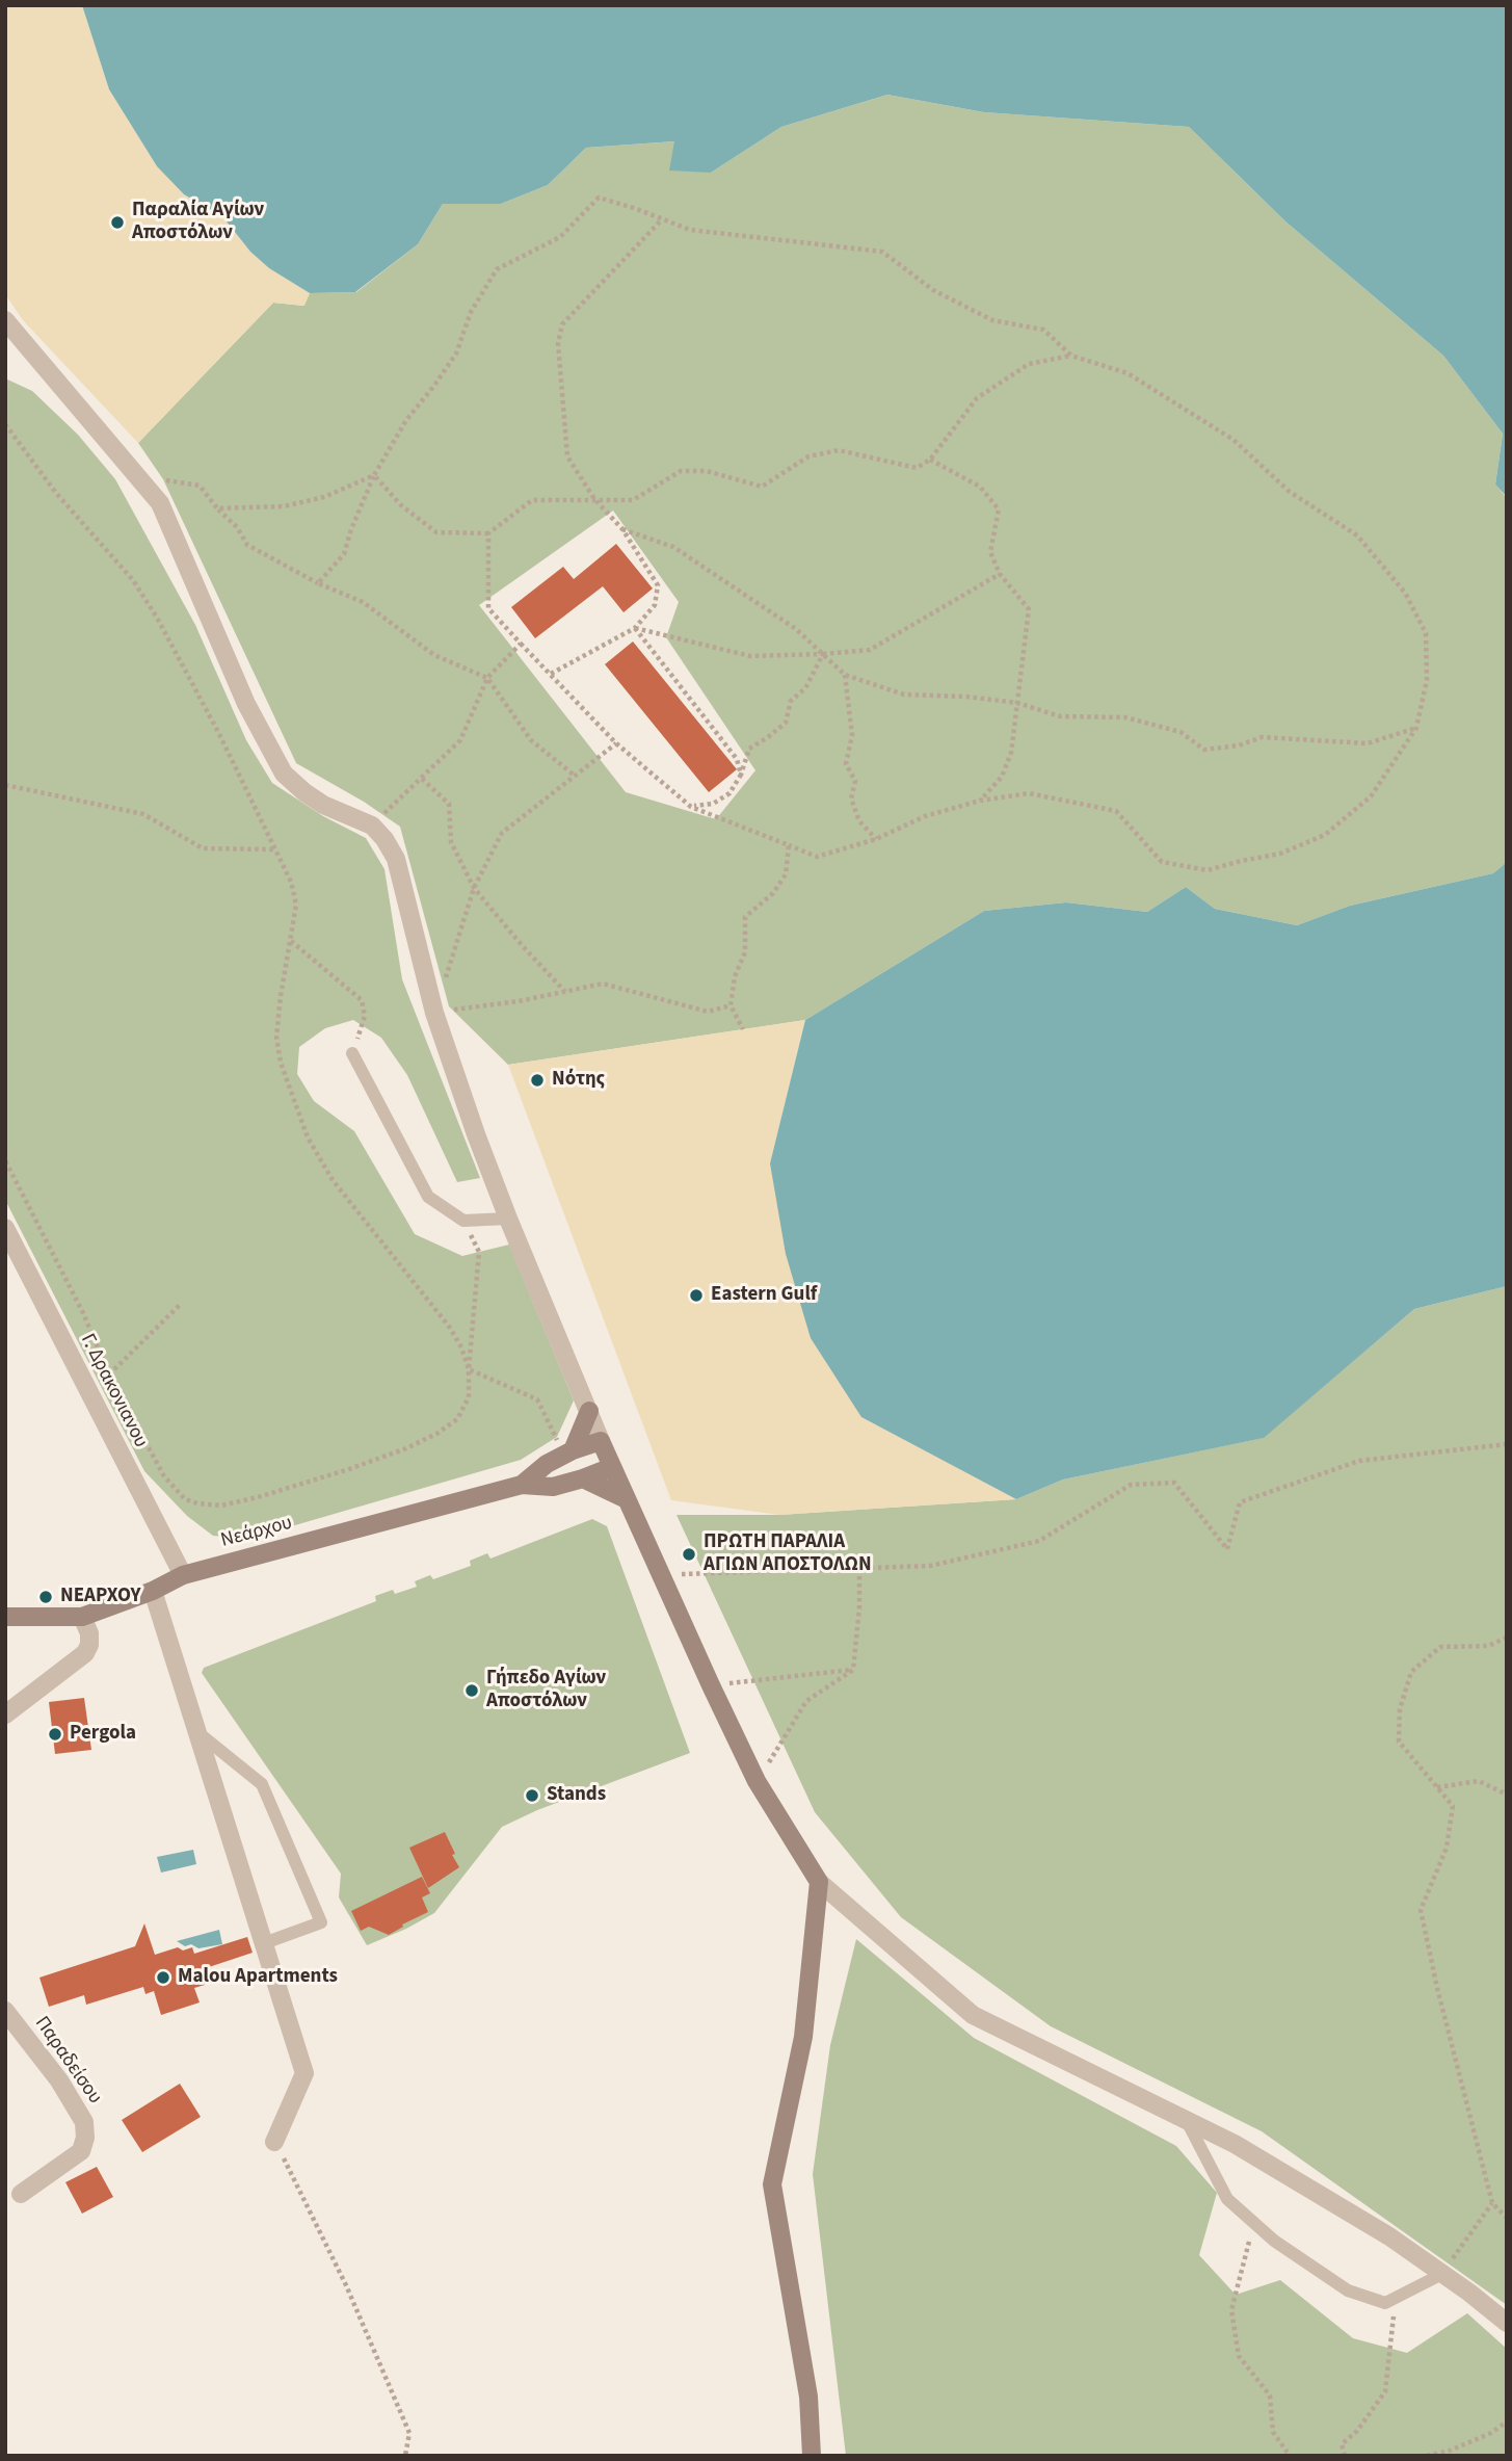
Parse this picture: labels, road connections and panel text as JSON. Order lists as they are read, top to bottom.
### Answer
{
  "streets": {
    "street": ["Γ. Δρακονιανου", "Νεάρχου", "Παραδείσου"]
  },
  "crossings": [
    ["Γ. Δρακονιανου", "Νεάρχου"]
  ],
  "places": [
    "Παραλία Αγίων Αποστόλων",
    "Νότης",
    "Eastern Gulf",
    "ΠΡΩΤΗ ΠΑΡΑΛΙΑ ΑΓΙΩΝ ΑΠΟΣΤΟΛΩΝ",
    "ΝΕΑΡΧΟΥ",
    "Γήπεδο Αγίων Αποστόλων",
    "Pergola",
    "Stands",
    "Malou Apartments"
  ]
}
